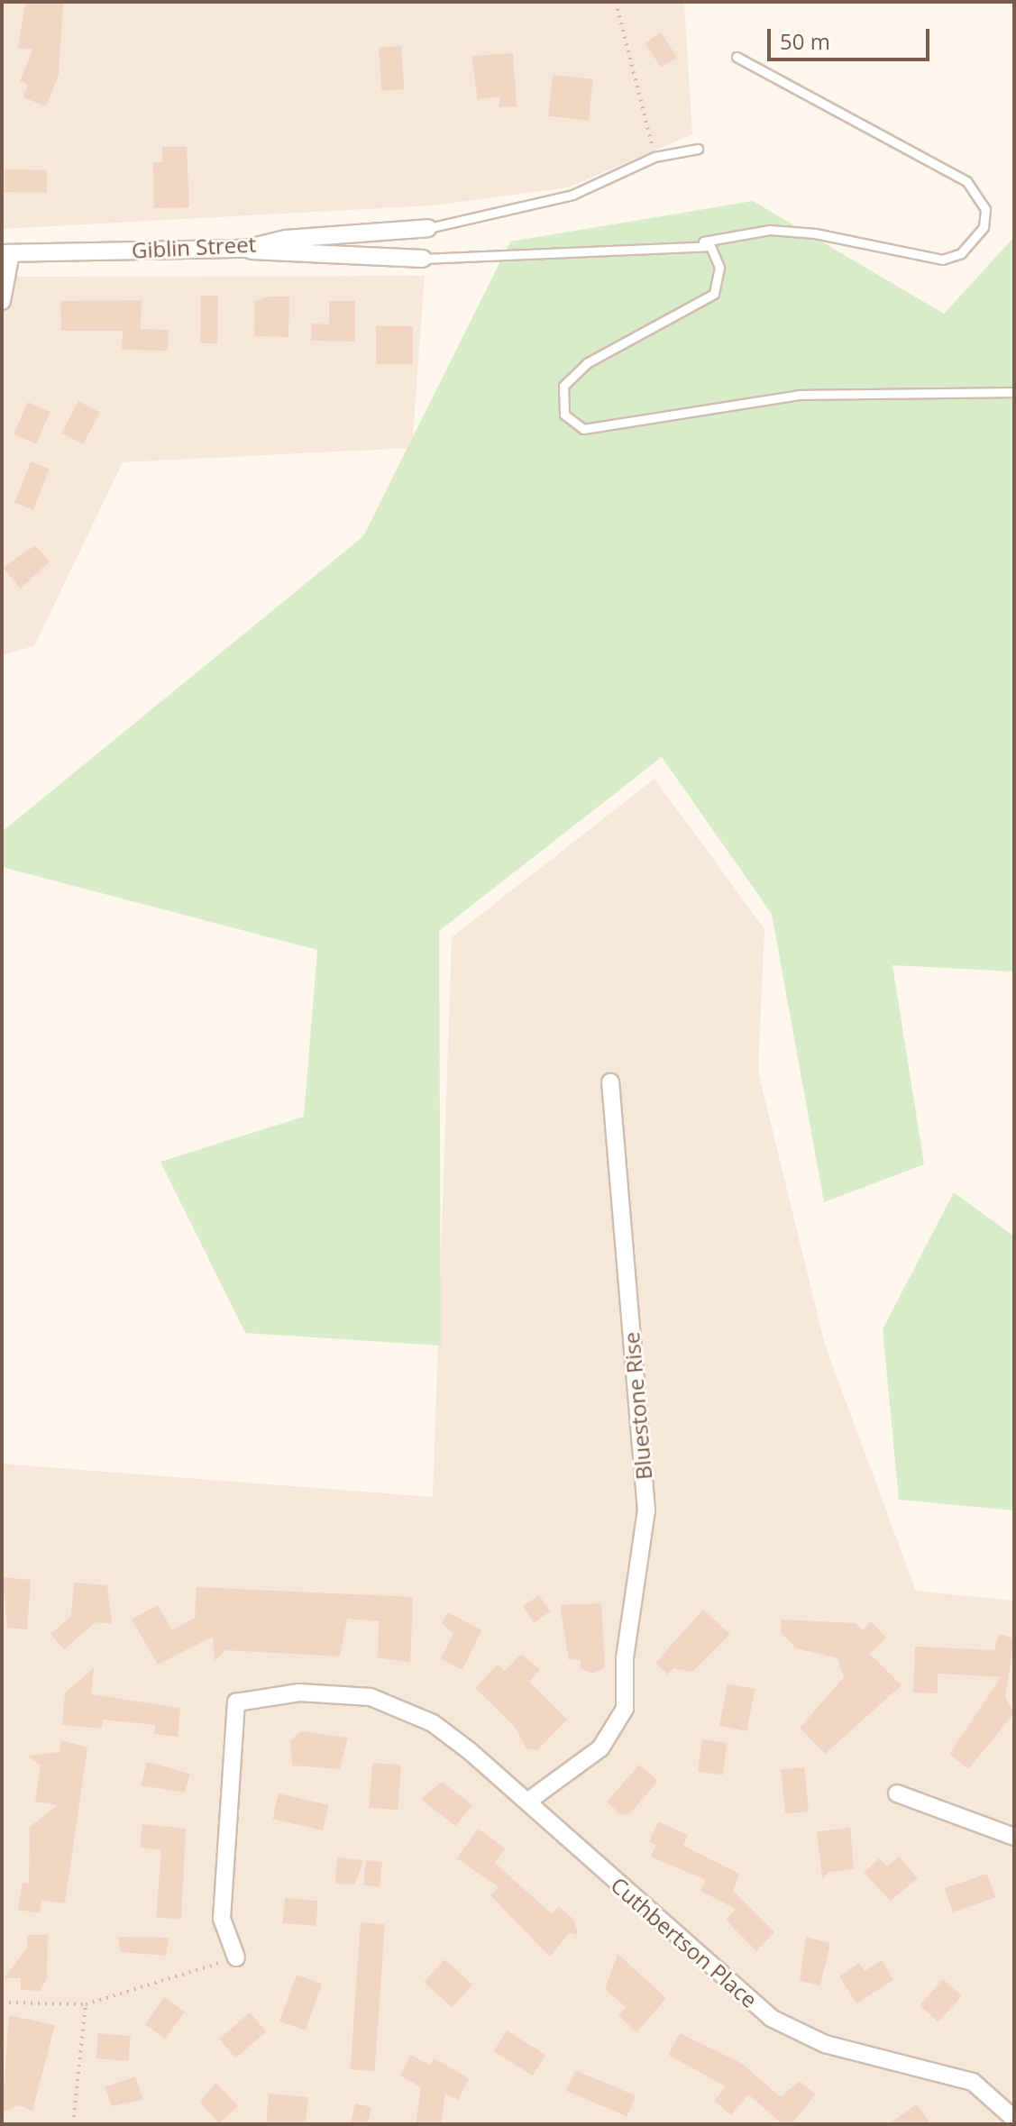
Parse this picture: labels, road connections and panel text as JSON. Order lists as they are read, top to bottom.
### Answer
{
  "streets": {
    "street": ["Giblin Street", "Bluestone Rise", "Cuthbertson Place"]
  },
  "crossings": [
    ["Bluestone Rise", "Cuthbertson Place"]
  ],
  "scale_bar": "50 m"
}
